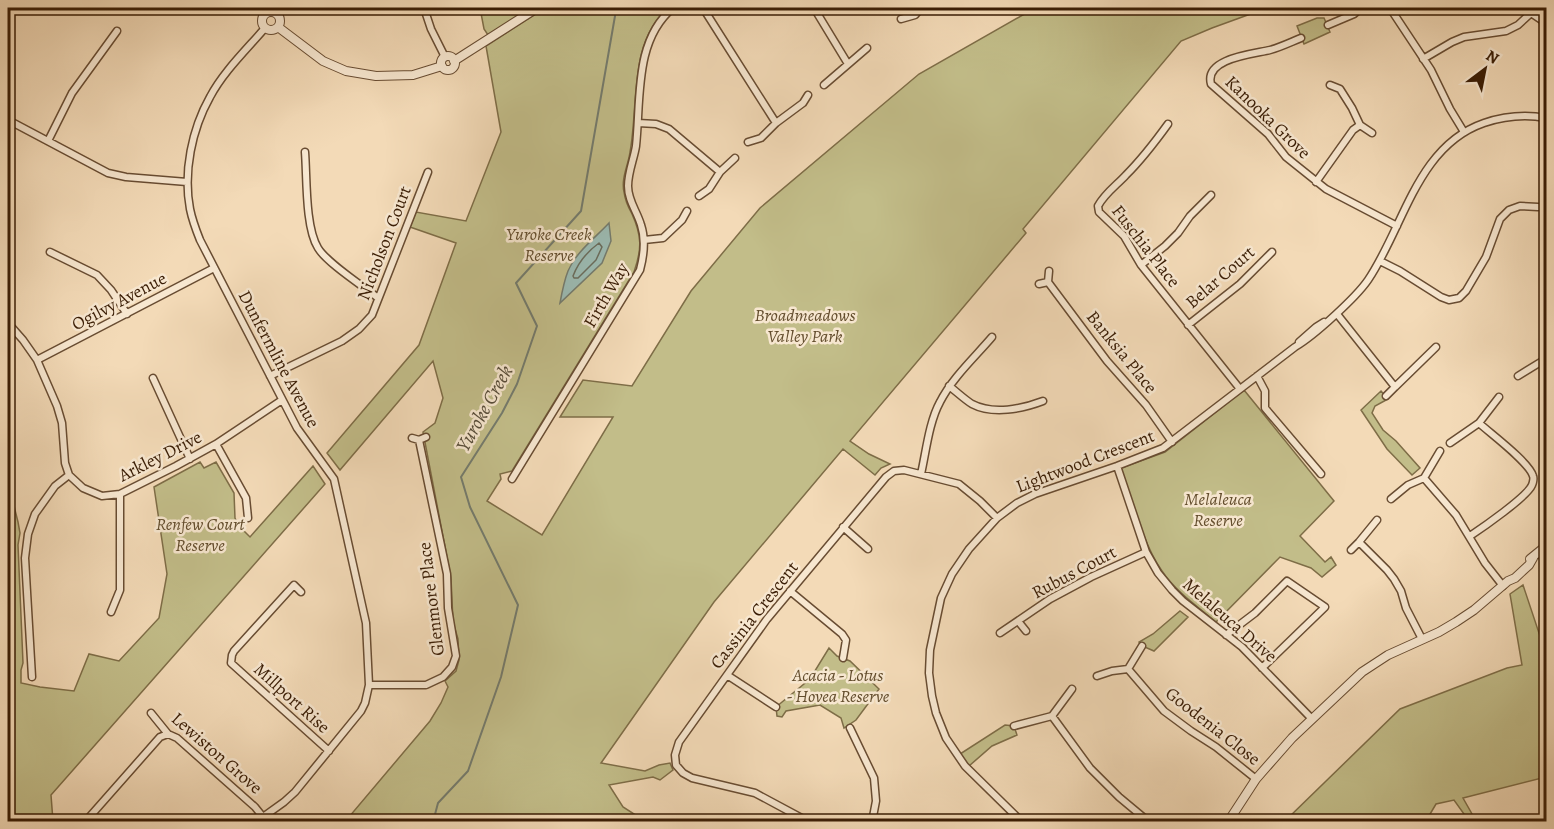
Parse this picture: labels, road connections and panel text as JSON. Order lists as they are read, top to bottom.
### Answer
{
  "streets": {
    "street": [
      "Kanooka Grove",
      "Nicholson Court",
      "Fuschia Place",
      "Belar Court",
      "Firth Way",
      "Ogilvy Avenue",
      "Banksia Place",
      "Dunfermline Avenue",
      "Arkley Drive",
      "Lightwood Crescent",
      "Rubus Court",
      "Glenmore Place",
      "Cassinia Crescent",
      "Melaleuca Drive",
      "Millport Rise",
      "Goodenia Close",
      "Lewiston Grove"
    ]
  },
  "crossings": [
    ["Kanooka Grove", "Lightwood Crescent"],
    ["Nicholson Court", "Dunfermline Avenue"],
    ["Fuschia Place", "Belar Court"],
    ["Fuschia Place", "Lightwood Crescent"],
    ["Ogilvy Avenue", "Dunfermline Avenue"],
    ["Banksia Place", "Lightwood Crescent"],
    ["Dunfermline Avenue", "Arkley Drive"],
    ["Dunfermline Avenue", "Glenmore Place"],
    ["Dunfermline Avenue", "Millport Rise"],
    ["Dunfermline Avenue", "Lewiston Grove"],
    ["Lightwood Crescent", "Cassinia Crescent"],
    ["Lightwood Crescent", "Melaleuca Drive"],
    ["Rubus Court", "Melaleuca Drive"]
  ],
  "water": ["Yuroke Creek"],
  "parks": [
    "Yuroke Creek Reserve",
    "Broadmeadows Valley Park",
    "Melaleuca Reserve",
    "Renfew Court Reserve",
    "Acacia - Lotus - Hovea Reserve"
  ],
  "north": "top right"
}
